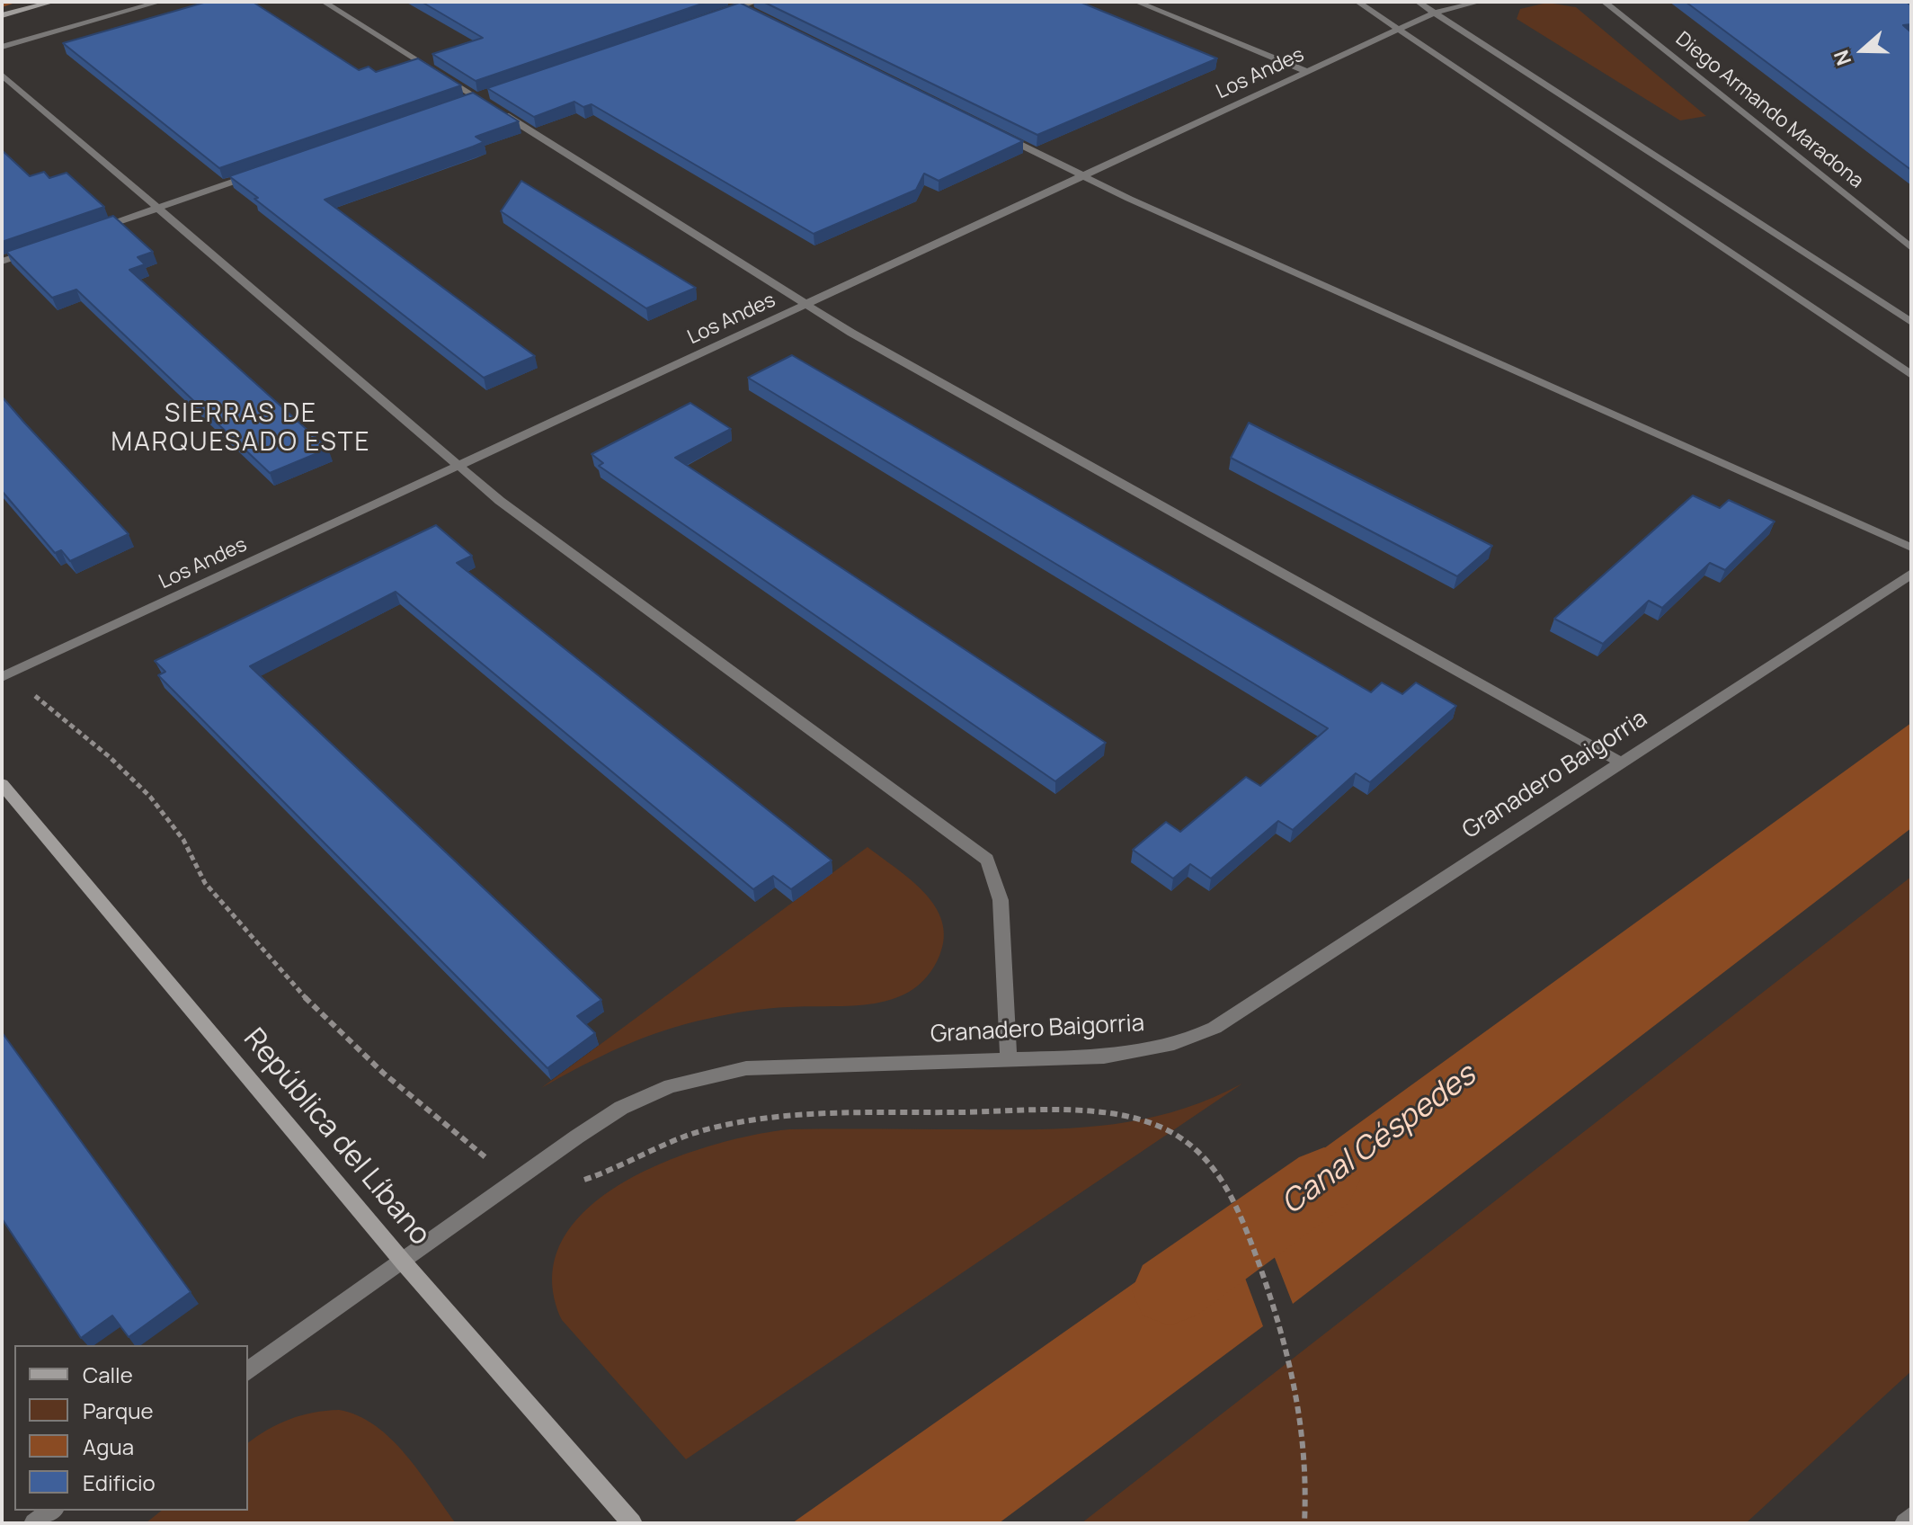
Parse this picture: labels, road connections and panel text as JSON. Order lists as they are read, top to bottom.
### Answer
{
  "streets": {
    "street": [
      "Los Andes",
      "Diego Armando Maradona",
      "Granadero Baigorria",
      "República del Líbano"
    ]
  },
  "crossings": [
    ["Granadero Baigorria", "República del Líbano"]
  ],
  "districts": ["SIERRAS DE MARQUESADO ESTE"],
  "water": ["Canal Céspedes"],
  "legend": [
    "Calle",
    "Parque",
    "Agua",
    "Edificio"
  ],
  "north": "left"
}
